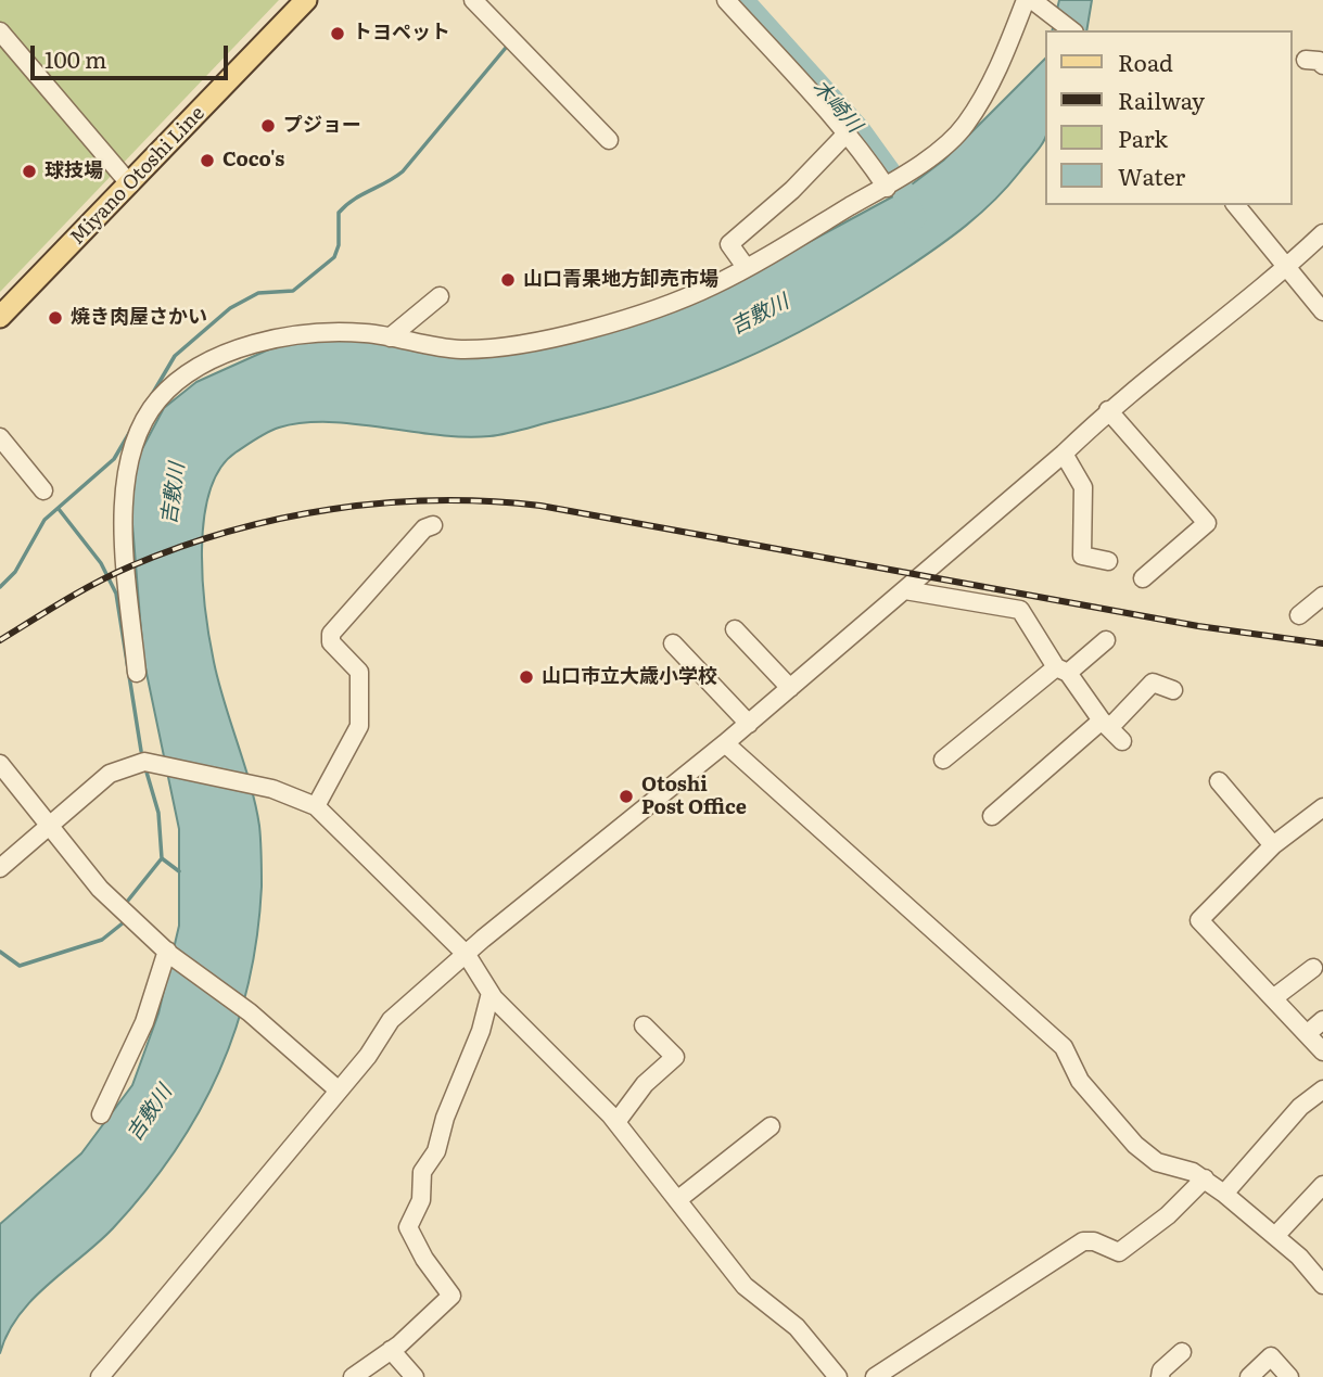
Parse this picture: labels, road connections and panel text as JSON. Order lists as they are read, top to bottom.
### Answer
{
  "streets": {
    "main road": ["Miyano Otoshi Line"]
  },
  "water": ["木崎川", "吉敷川"],
  "places": [
    "トヨペット",
    "プジョー",
    "Coco's",
    "球技場",
    "山口青果地方卸売市場",
    "焼き肉屋さかい",
    "山口市立大歳小学校",
    "Otoshi Post Office"
  ],
  "legend": [
    "Road",
    "Railway",
    "Park",
    "Water"
  ],
  "scale_bar": "100 m"
}
